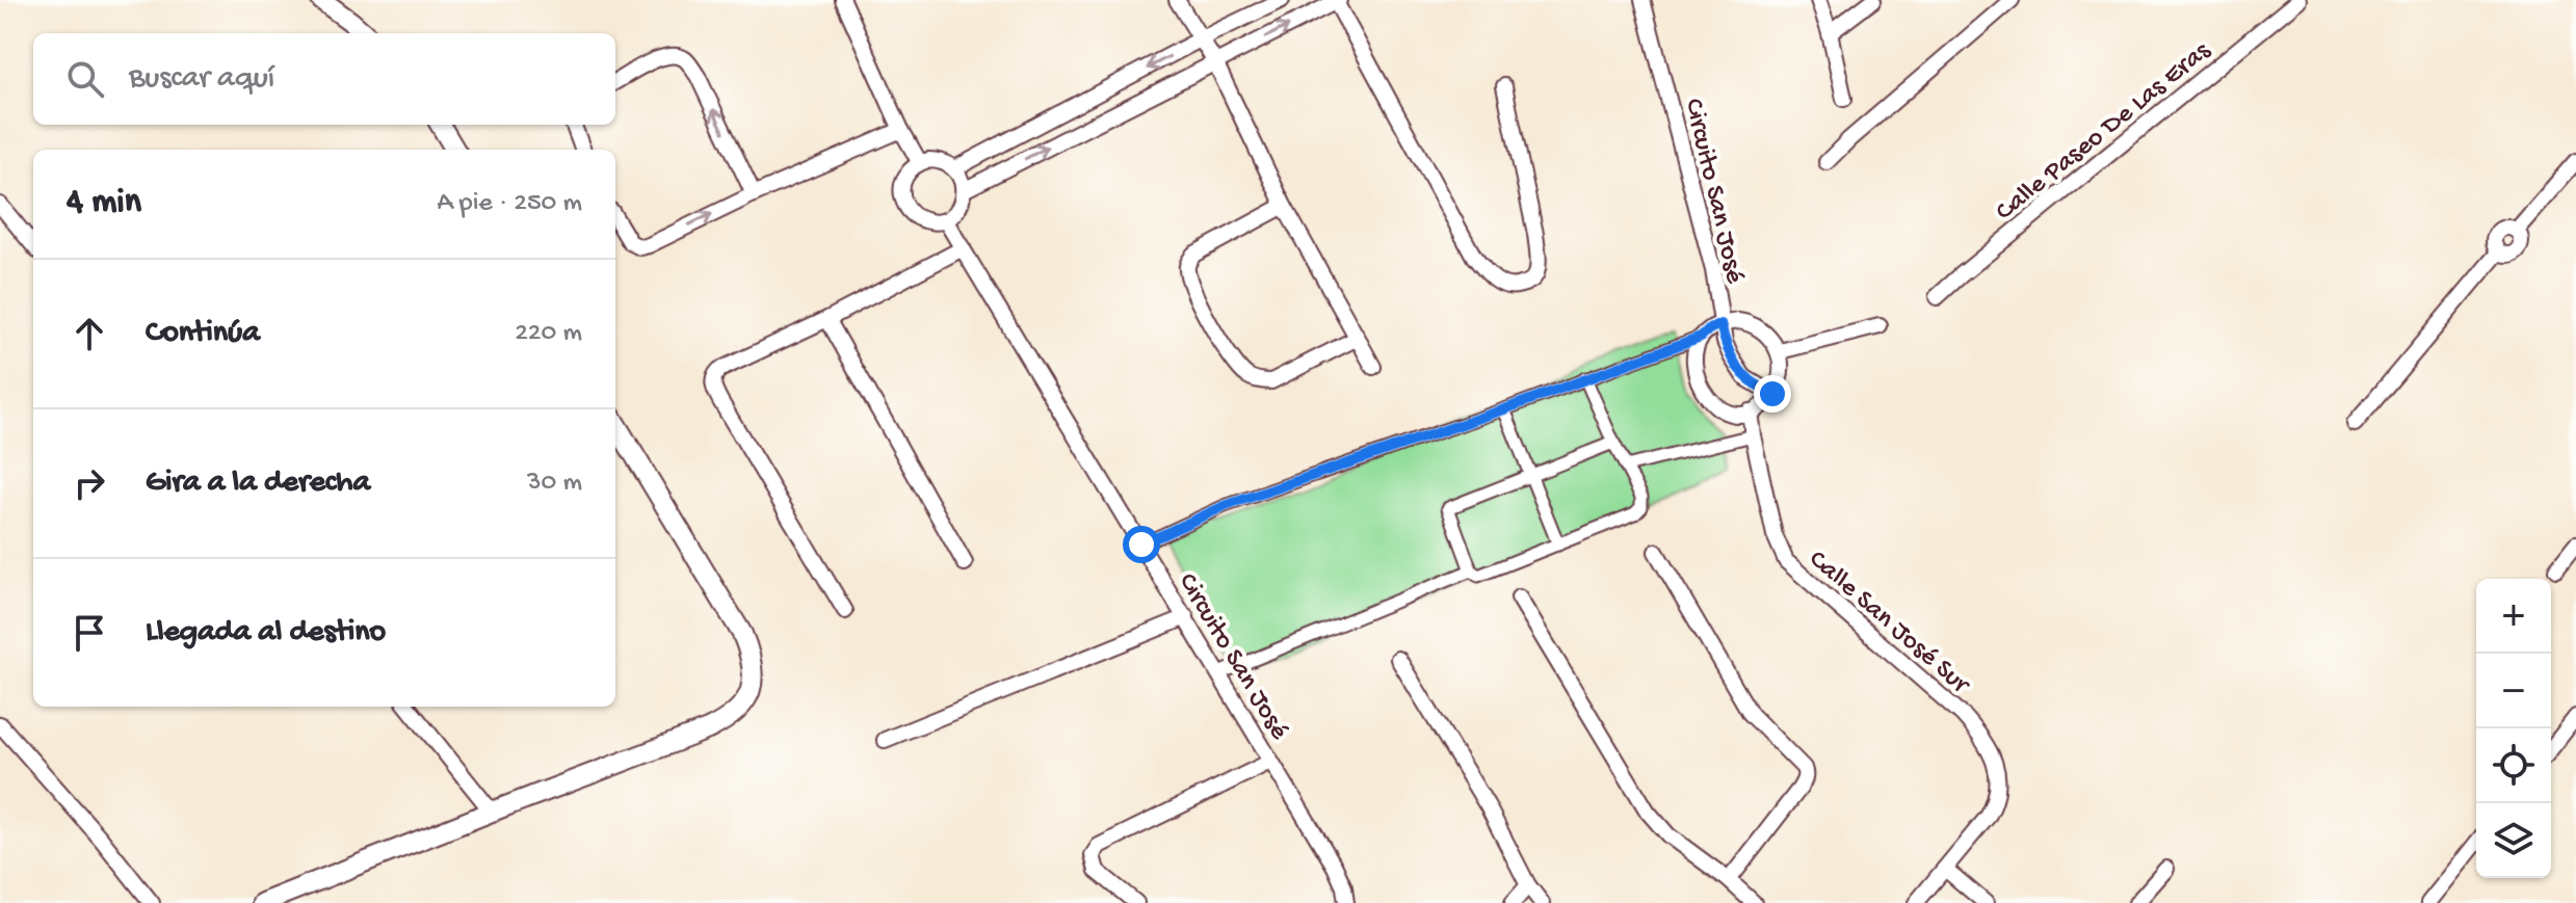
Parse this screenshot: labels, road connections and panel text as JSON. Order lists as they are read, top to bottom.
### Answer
{
  "streets": {
    "street": ["Calle Paseo De Las Eras", "Circuito San José", "Calle San José Sur"]
  },
  "page": {
    "search": "Buscar aquí",
    "heading": ["4 min", "A pie · 250 m"],
    "list": [
      ["Continúa", "220 m"],
      ["Gira a la derecha", "30 m"],
      "Llegada al destino"
    ],
    "map_buttons": ["+", "−"]
  }
}
